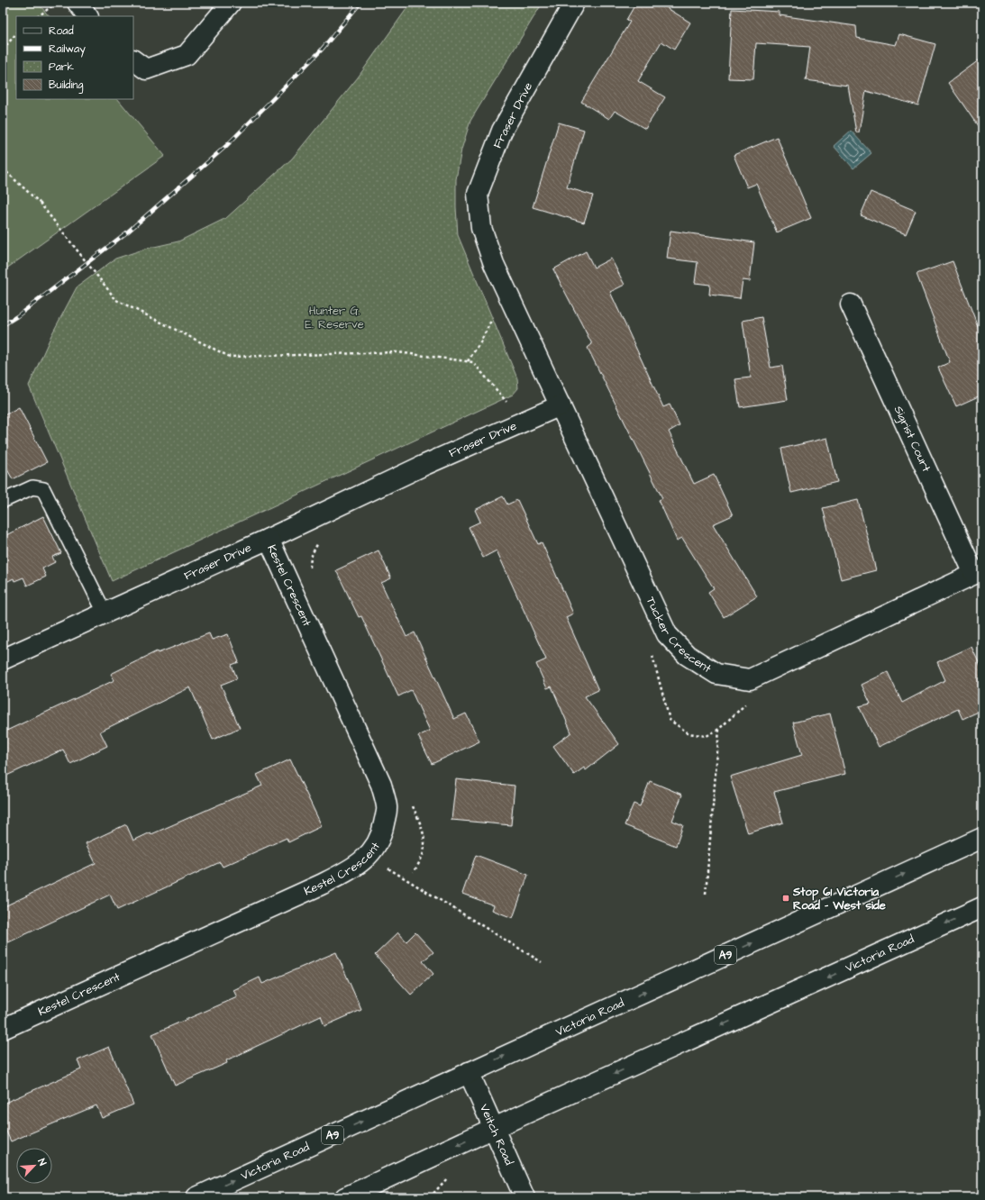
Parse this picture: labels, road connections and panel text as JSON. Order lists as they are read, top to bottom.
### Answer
{
  "streets": {
    "main road": [
      "Fraser Drive",
      "Sigrist Court",
      "Kestel Crescent",
      "Tucker Crescent",
      "Victoria Road",
      "A9",
      "Veitch Road"
    ]
  },
  "crossings": [
    ["Fraser Drive", "Kestel Crescent"],
    ["Fraser Drive", "Tucker Crescent"],
    ["Sigrist Court", "Tucker Crescent"],
    ["Victoria Road", "Veitch Road"]
  ],
  "parks": ["Hunter G. E. Reserve"],
  "places": {
    "transit": ["Stop 61 Victoria Road - West side"]
  },
  "legend": [
    "Road",
    "Railway",
    "Park",
    "Building"
  ],
  "north": "top right"
}
